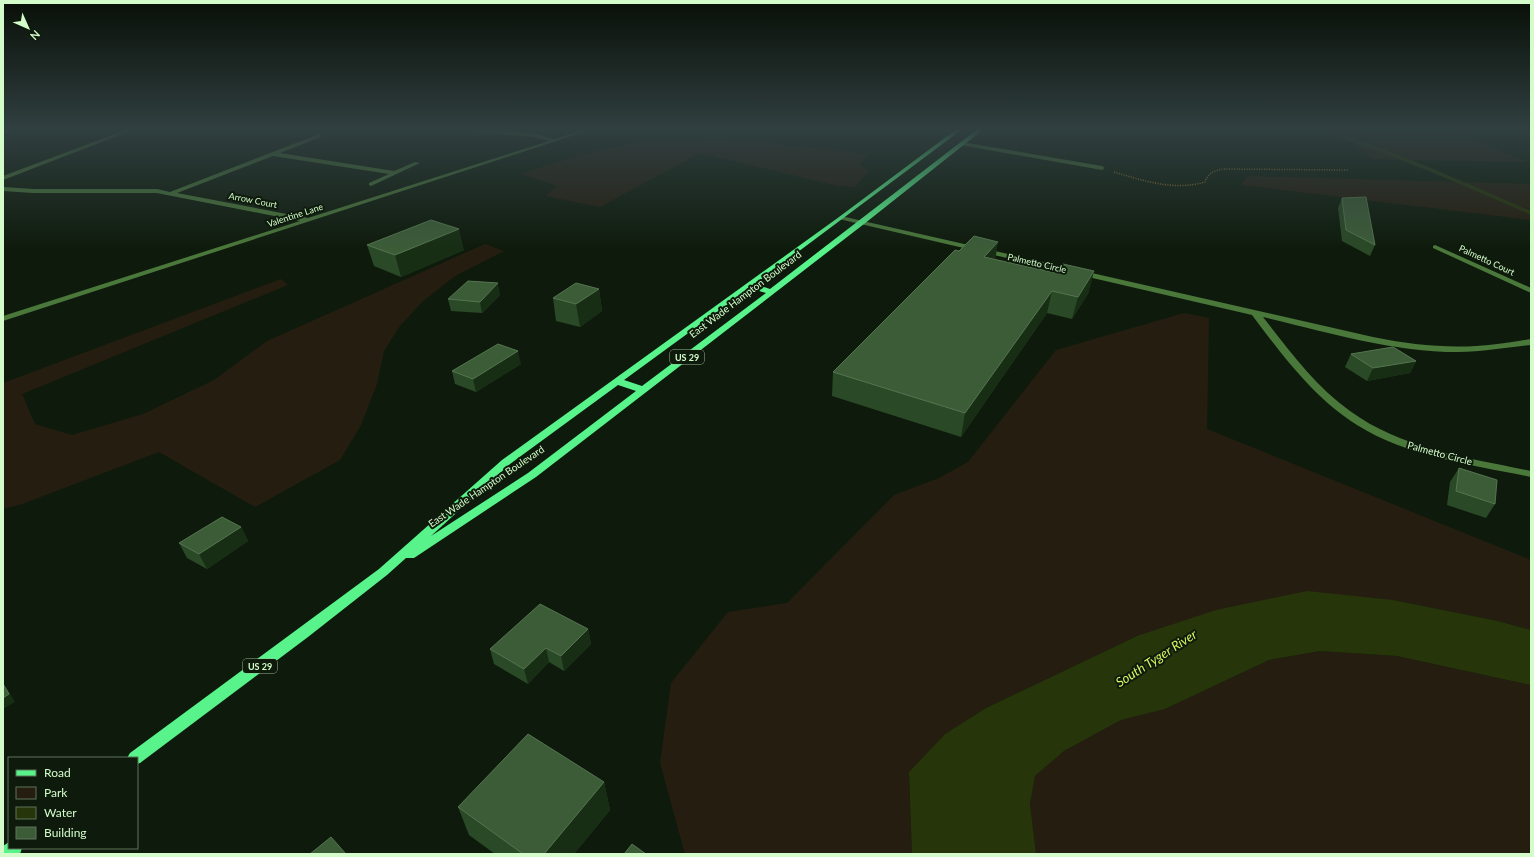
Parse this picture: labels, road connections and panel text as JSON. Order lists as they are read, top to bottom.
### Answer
{
  "streets": {
    "main road": ["East Wade Hampton Boulevard", "US 29"],
    "street": [
      "Arrow Court",
      "Valentine Lane",
      "Palmetto Court",
      "Palmetto Circle"
    ]
  },
  "crossings": [
    ["Arrow Court", "Valentine Lane"],
    ["Palmetto Circle", "East Wade Hampton Boulevard"]
  ],
  "water": ["South Tyger River"],
  "legend": [
    "Road",
    "Park",
    "Water",
    "Building"
  ],
  "north": "bottom right"
}
